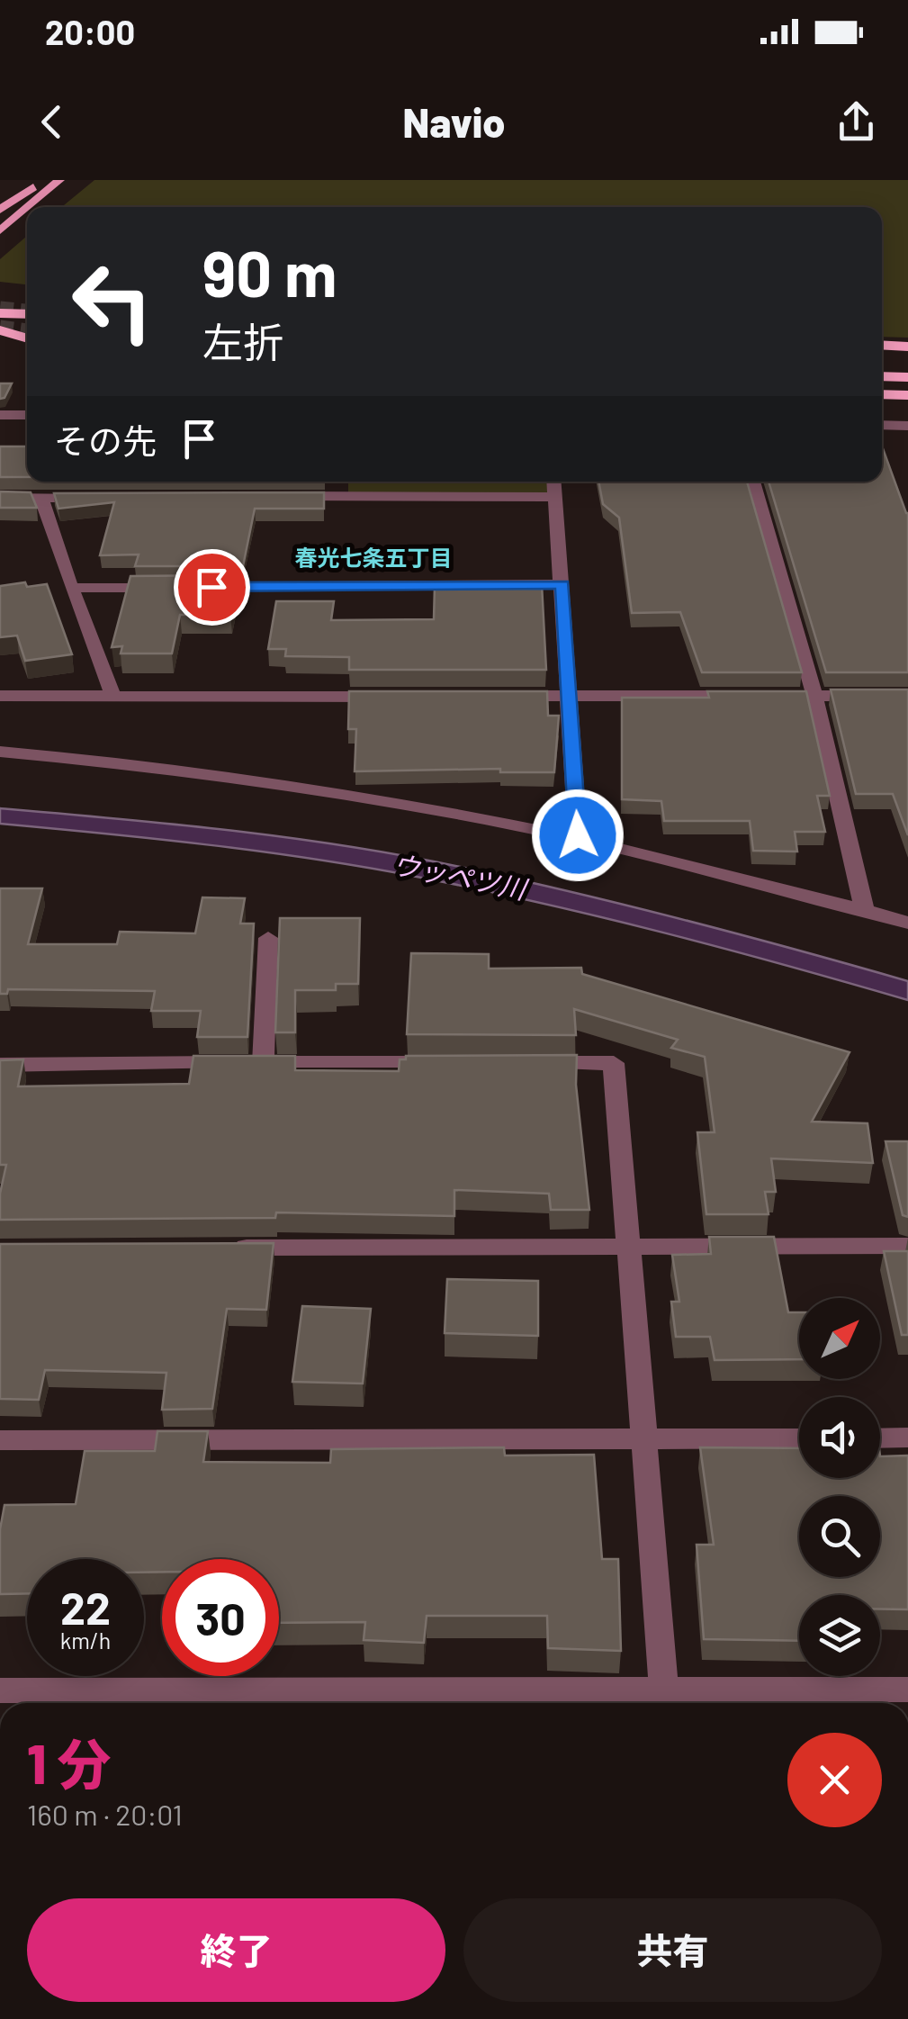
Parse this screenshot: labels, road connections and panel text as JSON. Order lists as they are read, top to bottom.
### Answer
{
  "districts": ["春光七条五丁目"],
  "water": ["ウッペツ川"],
  "north": "top right",
  "page": {
    "status": "20:00",
    "header": "Navio",
    "turn": ["90 m", "左折"],
    "then": "その先",
    "speed": "22 km/h",
    "limit": "30",
    "heading": ["1 分", "160 m · 20:01"],
    "buttons": ["終了", "共有"]
  }
}
